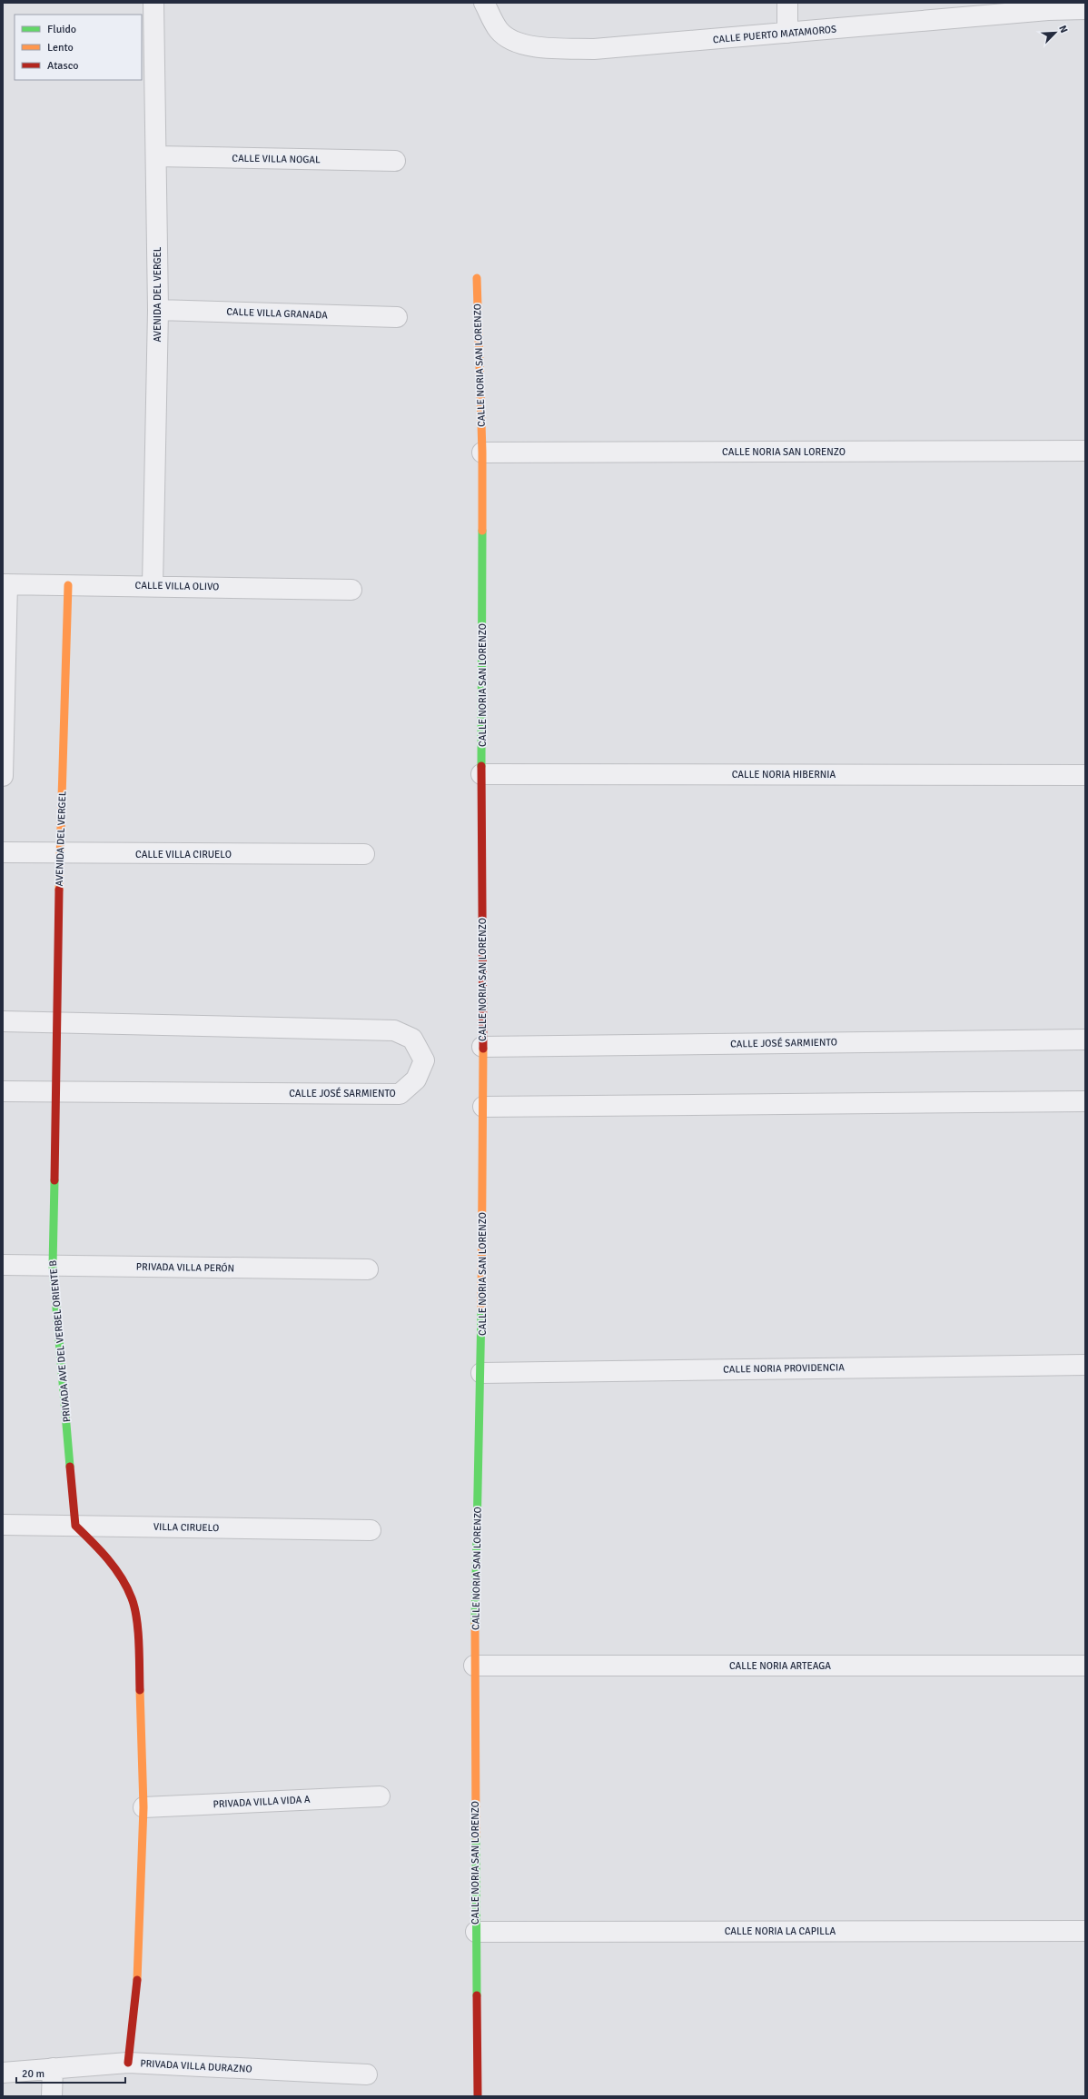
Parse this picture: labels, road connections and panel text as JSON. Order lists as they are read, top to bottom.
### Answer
{
  "streets": {
    "street": [
      "CALLE PUERTO MATAMOROS",
      "CALLE VILLA NOGAL",
      "AVENIDA DEL VERGEL",
      "CALLE VILLA GRANADA",
      "CALLE NORIA SAN LORENZO",
      "CALLE VILLA OLIVO",
      "CALLE NORIA HIBERNIA",
      "CALLE VILLA CIRUELO",
      "CALLE JOSÉ SARMIENTO",
      "PRIVADA VILLA PERÓN",
      "PRIVADA AVE DEL VERBEL ORIENTE B",
      "CALLE NORIA PROVIDENCIA",
      "VILLA CIRUELO",
      "CALLE NORIA ARTEAGA",
      "PRIVADA VILLA VIDA A",
      "CALLE NORIA LA CAPILLA",
      "PRIVADA VILLA DURAZNO"
    ]
  },
  "crossings": [
    ["CALLE VILLA NOGAL", "AVENIDA DEL VERGEL"],
    ["AVENIDA DEL VERGEL", "CALLE VILLA GRANADA"],
    ["AVENIDA DEL VERGEL", "CALLE VILLA OLIVO"],
    ["AVENIDA DEL VERGEL", "CALLE VILLA CIRUELO"],
    ["AVENIDA DEL VERGEL", "CALLE JOSÉ SARMIENTO"],
    ["AVENIDA DEL VERGEL", "PRIVADA AVE DEL VERBEL ORIENTE B"],
    ["CALLE NORIA SAN LORENZO", "CALLE NORIA HIBERNIA"],
    ["CALLE NORIA SAN LORENZO", "CALLE JOSÉ SARMIENTO"],
    ["CALLE NORIA SAN LORENZO", "CALLE NORIA PROVIDENCIA"],
    ["CALLE NORIA SAN LORENZO", "CALLE NORIA ARTEAGA"],
    ["CALLE NORIA SAN LORENZO", "CALLE NORIA LA CAPILLA"],
    ["CALLE JOSÉ SARMIENTO", "PRIVADA AVE DEL VERBEL ORIENTE B"],
    ["PRIVADA VILLA PERÓN", "PRIVADA AVE DEL VERBEL ORIENTE B"],
    ["PRIVADA AVE DEL VERBEL ORIENTE B", "VILLA CIRUELO"]
  ],
  "legend": ["Fluido", "Lento", "Atasco"],
  "scale_bar": "20 m",
  "north": "top right"
}
